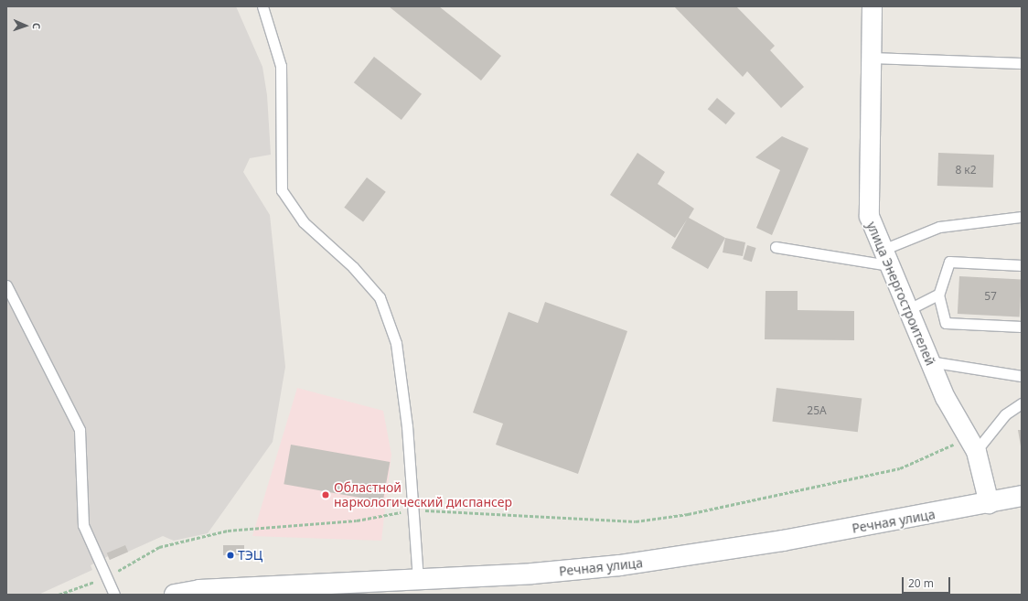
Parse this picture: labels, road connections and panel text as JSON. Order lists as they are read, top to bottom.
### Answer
{
  "streets": {
    "main road": ["Речная улица"],
    "street": ["улица Энергостроителей"]
  },
  "crossings": [
    ["улица Энергостроителей", "Речная улица"]
  ],
  "places": ["Областной наркологический диспансер", "ТЭЦ"],
  "house_numbers": ["8 к2", "57", "25А"],
  "scale_bar": "20 m",
  "north": "right"
}
